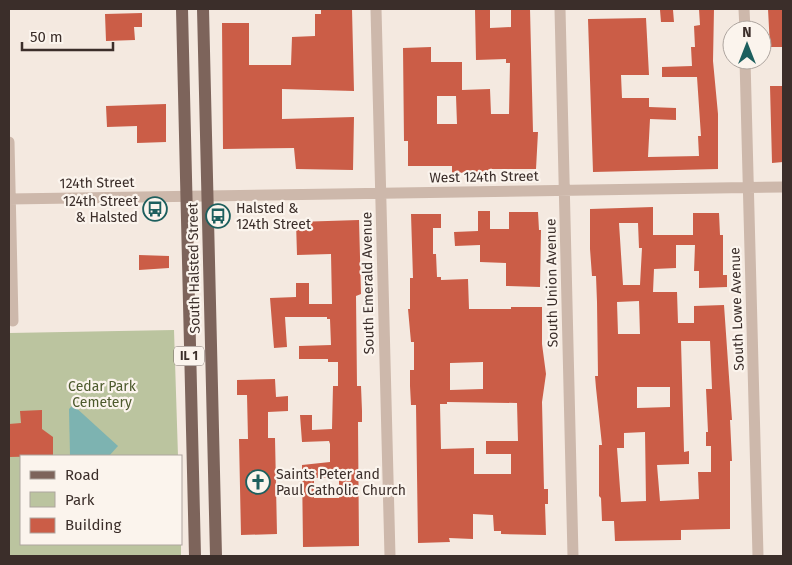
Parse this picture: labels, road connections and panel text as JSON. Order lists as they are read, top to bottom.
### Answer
{
  "streets": {
    "main road": ["South Halsted Street", "IL 1"],
    "street": [
      "West 124th Street",
      "124th Street",
      "South Emerald Avenue",
      "South Union Avenue",
      "South Lowe Avenue"
    ]
  },
  "crossings": [
    ["West 124th Street", "124th Street"],
    ["West 124th Street", "South Halsted Street"],
    ["West 124th Street", "South Emerald Avenue"],
    ["West 124th Street", "South Union Avenue"],
    ["West 124th Street", "South Lowe Avenue"],
    ["124th Street", "South Halsted Street"]
  ],
  "parks": ["Cedar Park Cemetery"],
  "places": {
    "bus stop": ["124th Street & Halsted", "Halsted & 124th Street"],
    "church": ["Saints Peter and Paul Catholic Church"]
  },
  "legend": ["Road", "Park", "Building"],
  "scale_bar": "50 m",
  "north": "top"
}
